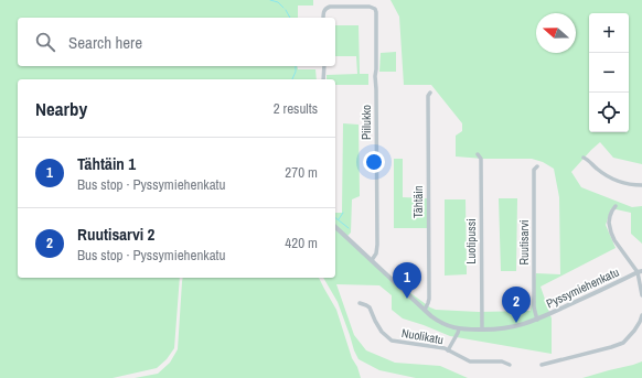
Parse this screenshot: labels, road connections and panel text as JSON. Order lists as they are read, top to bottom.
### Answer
{
  "streets": {
    "street": [
      "Piilukko",
      "Tähtäin",
      "Luotipussi",
      "Ruutisarvi",
      "Pyssymiehenkatu",
      "Nuolikatu"
    ]
  },
  "crossings": [
    ["Piilukko", "Pyssymiehenkatu"],
    ["Tähtäin", "Pyssymiehenkatu"],
    ["Luotipussi", "Pyssymiehenkatu"],
    ["Ruutisarvi", "Pyssymiehenkatu"],
    ["Pyssymiehenkatu", "Nuolikatu"]
  ],
  "north": "left",
  "page": {
    "map_buttons": ["+", "−"],
    "search": "Search here",
    "heading": ["Nearby", "2 results"],
    "list": [
      {
        "mark": "1",
        "name": "Tähtäin 1",
        "note": "Bus stop · Pyssymiehenkatu",
        "value": "270 m"
      },
      {
        "mark": "2",
        "name": "Ruutisarvi 2",
        "note": "Bus stop · Pyssymiehenkatu",
        "value": "420 m"
      }
    ],
    "pins": ["1", "2"]
  }
}
